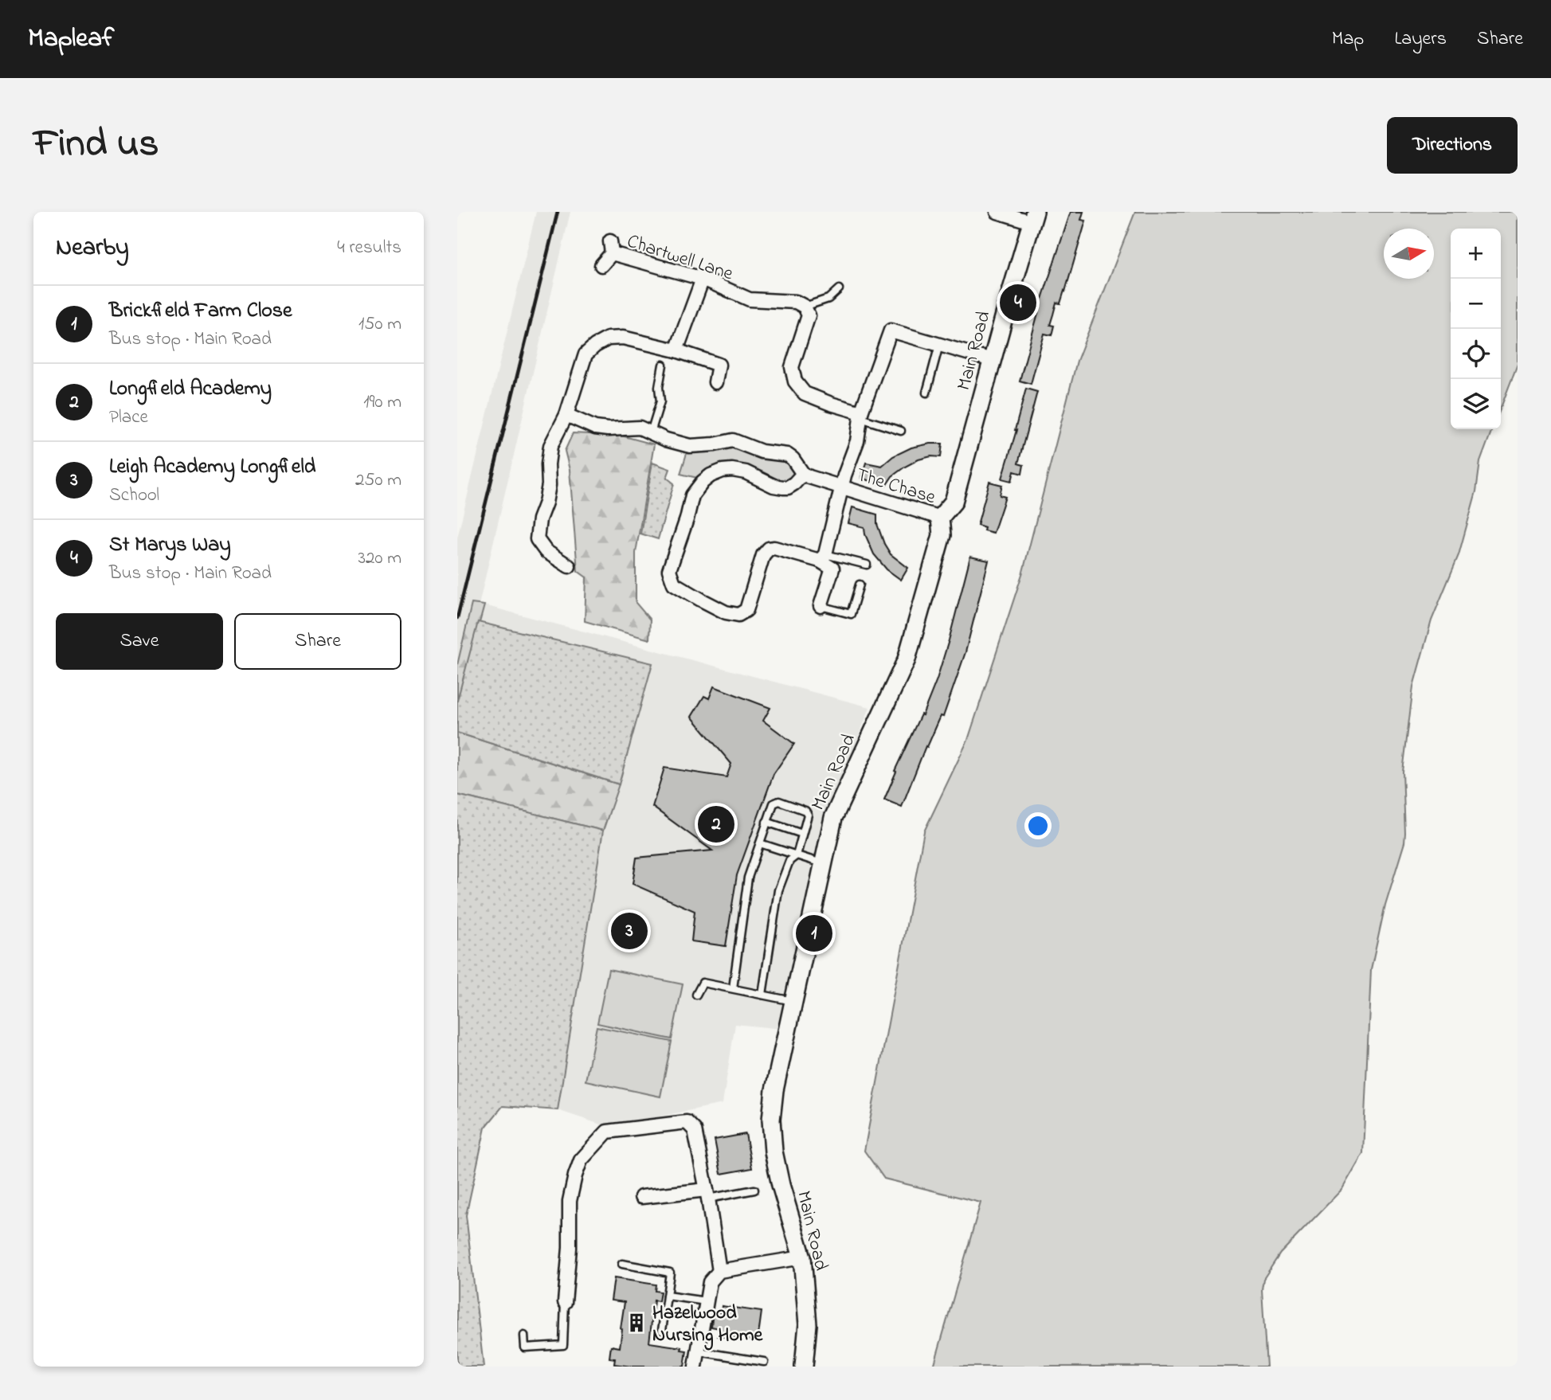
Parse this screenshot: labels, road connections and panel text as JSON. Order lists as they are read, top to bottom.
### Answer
{
  "streets": {
    "main road": ["Main Road"],
    "street": ["Chartwell Lane", "The Chase"]
  },
  "crossings": [
    ["Main Road", "The Chase"]
  ],
  "places": {
    "building": ["Hazelwood Nursing Home"]
  },
  "north": "right",
  "page": {
    "header": "Mapleaf",
    "nav": ["Map", "Layers", "Share"],
    "title": "Find us",
    "buttons": [
      "Directions",
      ["Save", "Share"]
    ],
    "heading": ["Nearby", "4 results"],
    "map_buttons": ["+", "−"],
    "pins": [
      "4",
      "2",
      "3",
      "1"
    ],
    "list": [
      {
        "mark": "1",
        "name": "Brickfield Farm Close",
        "note": "Bus stop · Main Road",
        "value": "150 m"
      },
      {
        "mark": "2",
        "name": "Longfield Academy",
        "note": "Place",
        "value": "190 m"
      },
      {
        "mark": "3",
        "name": "Leigh Academy Longfield",
        "note": "School",
        "value": "250 m"
      },
      {
        "mark": "4",
        "name": "St Marys Way",
        "note": "Bus stop · Main Road",
        "value": "320 m"
      }
    ]
  }
}
